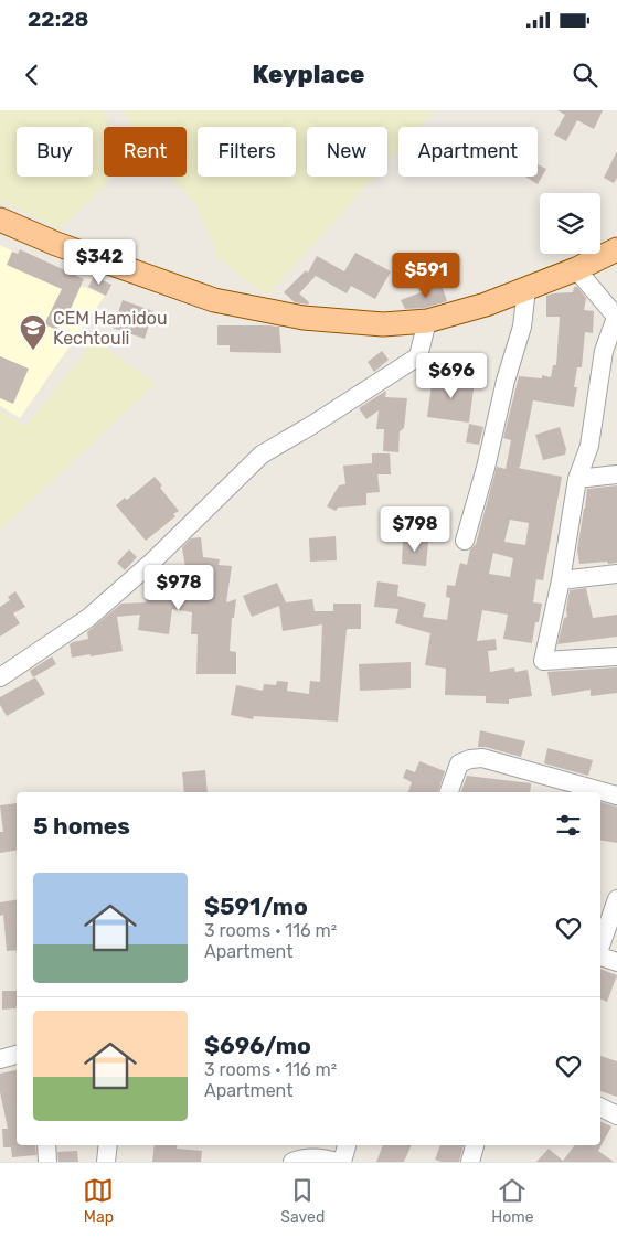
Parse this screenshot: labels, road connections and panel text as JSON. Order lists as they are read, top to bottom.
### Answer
{
  "places": {
    "school or university": ["CEM Hamidou Kechtouli"]
  },
  "page": {
    "status": "22:28",
    "header": "Keyplace",
    "chip": [
      "Buy",
      "Rent",
      "Filters",
      "New",
      "Apartment"
    ],
    "price": [
      "$342",
      "$591",
      "$696",
      "$798",
      "$978"
    ],
    "heading": "5 homes",
    "list": [
      {
        "name": "$591/mo",
        "note": "3 rooms · 116 m² · Apartment"
      },
      {
        "name": "$696/mo",
        "note": "3 rooms · 116 m² · Apartment"
      }
    ],
    "tabs": ["Map", "Saved", "Home"]
  }
}
